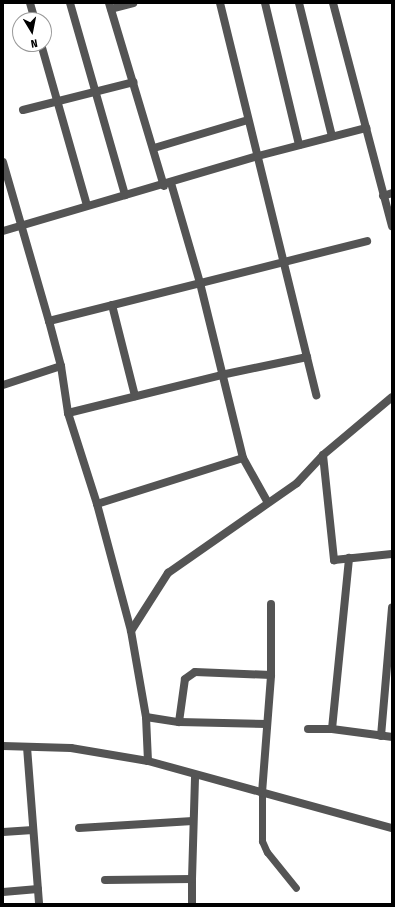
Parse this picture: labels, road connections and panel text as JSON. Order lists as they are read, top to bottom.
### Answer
{
  "north": "bottom"
}
